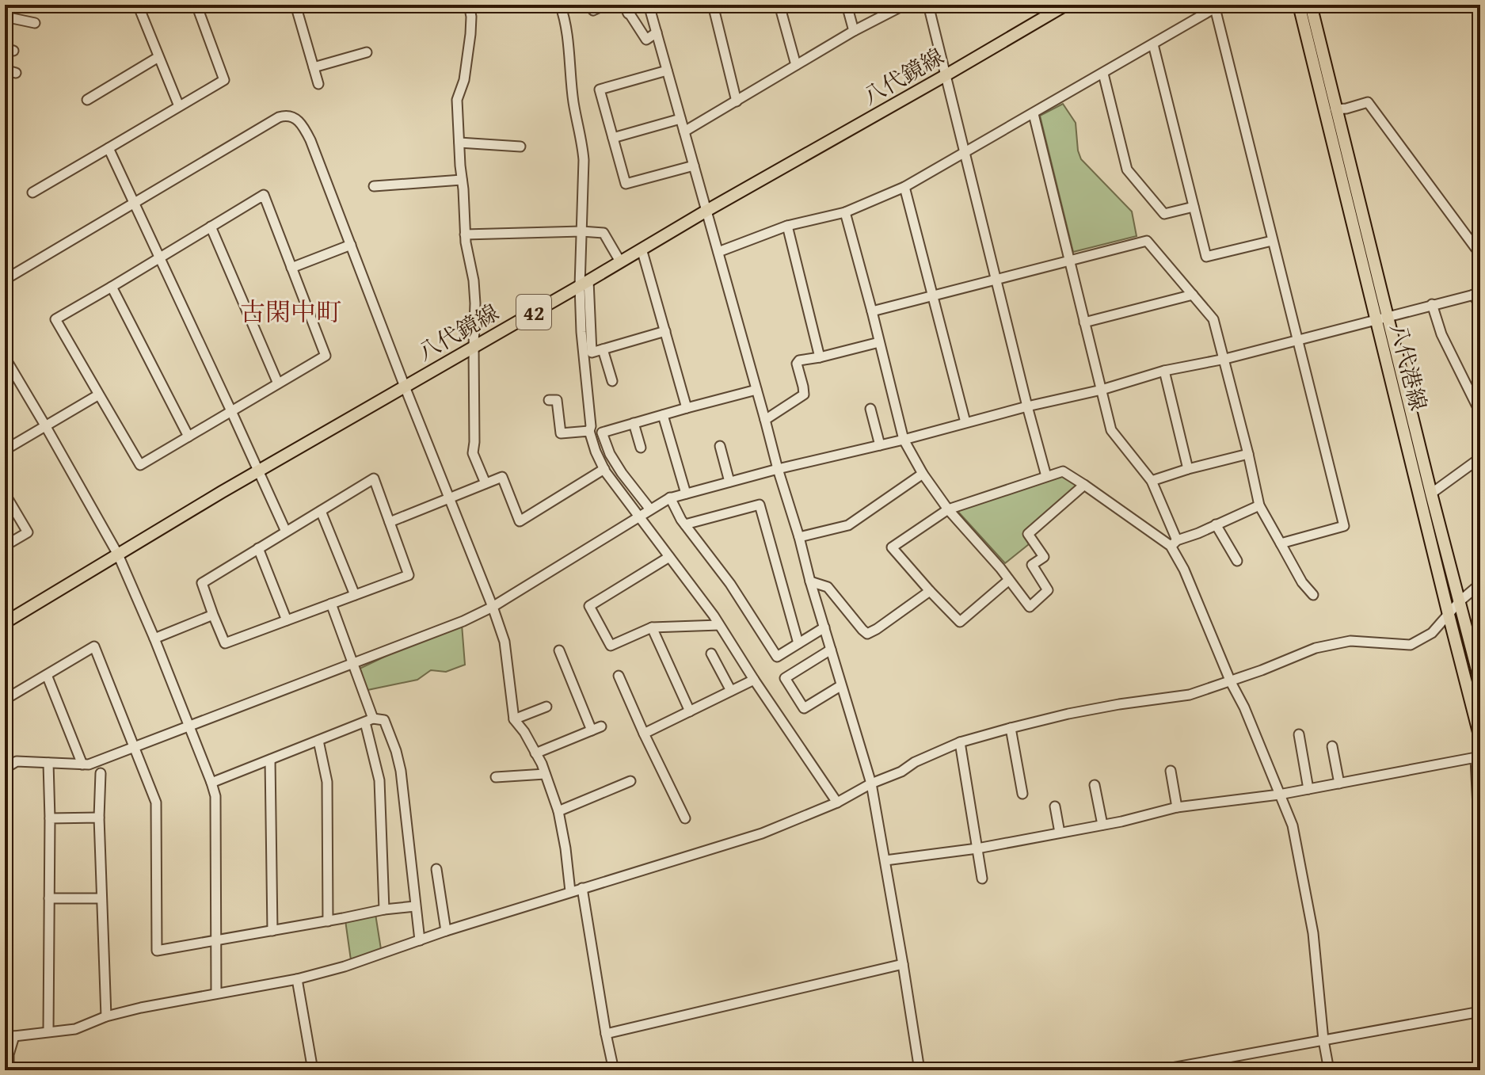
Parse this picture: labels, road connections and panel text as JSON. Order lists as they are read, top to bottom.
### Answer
{
  "streets": {
    "main road": ["八代鏡線", "42", "八代港線"]
  },
  "districts": ["古閑中町"]
}
